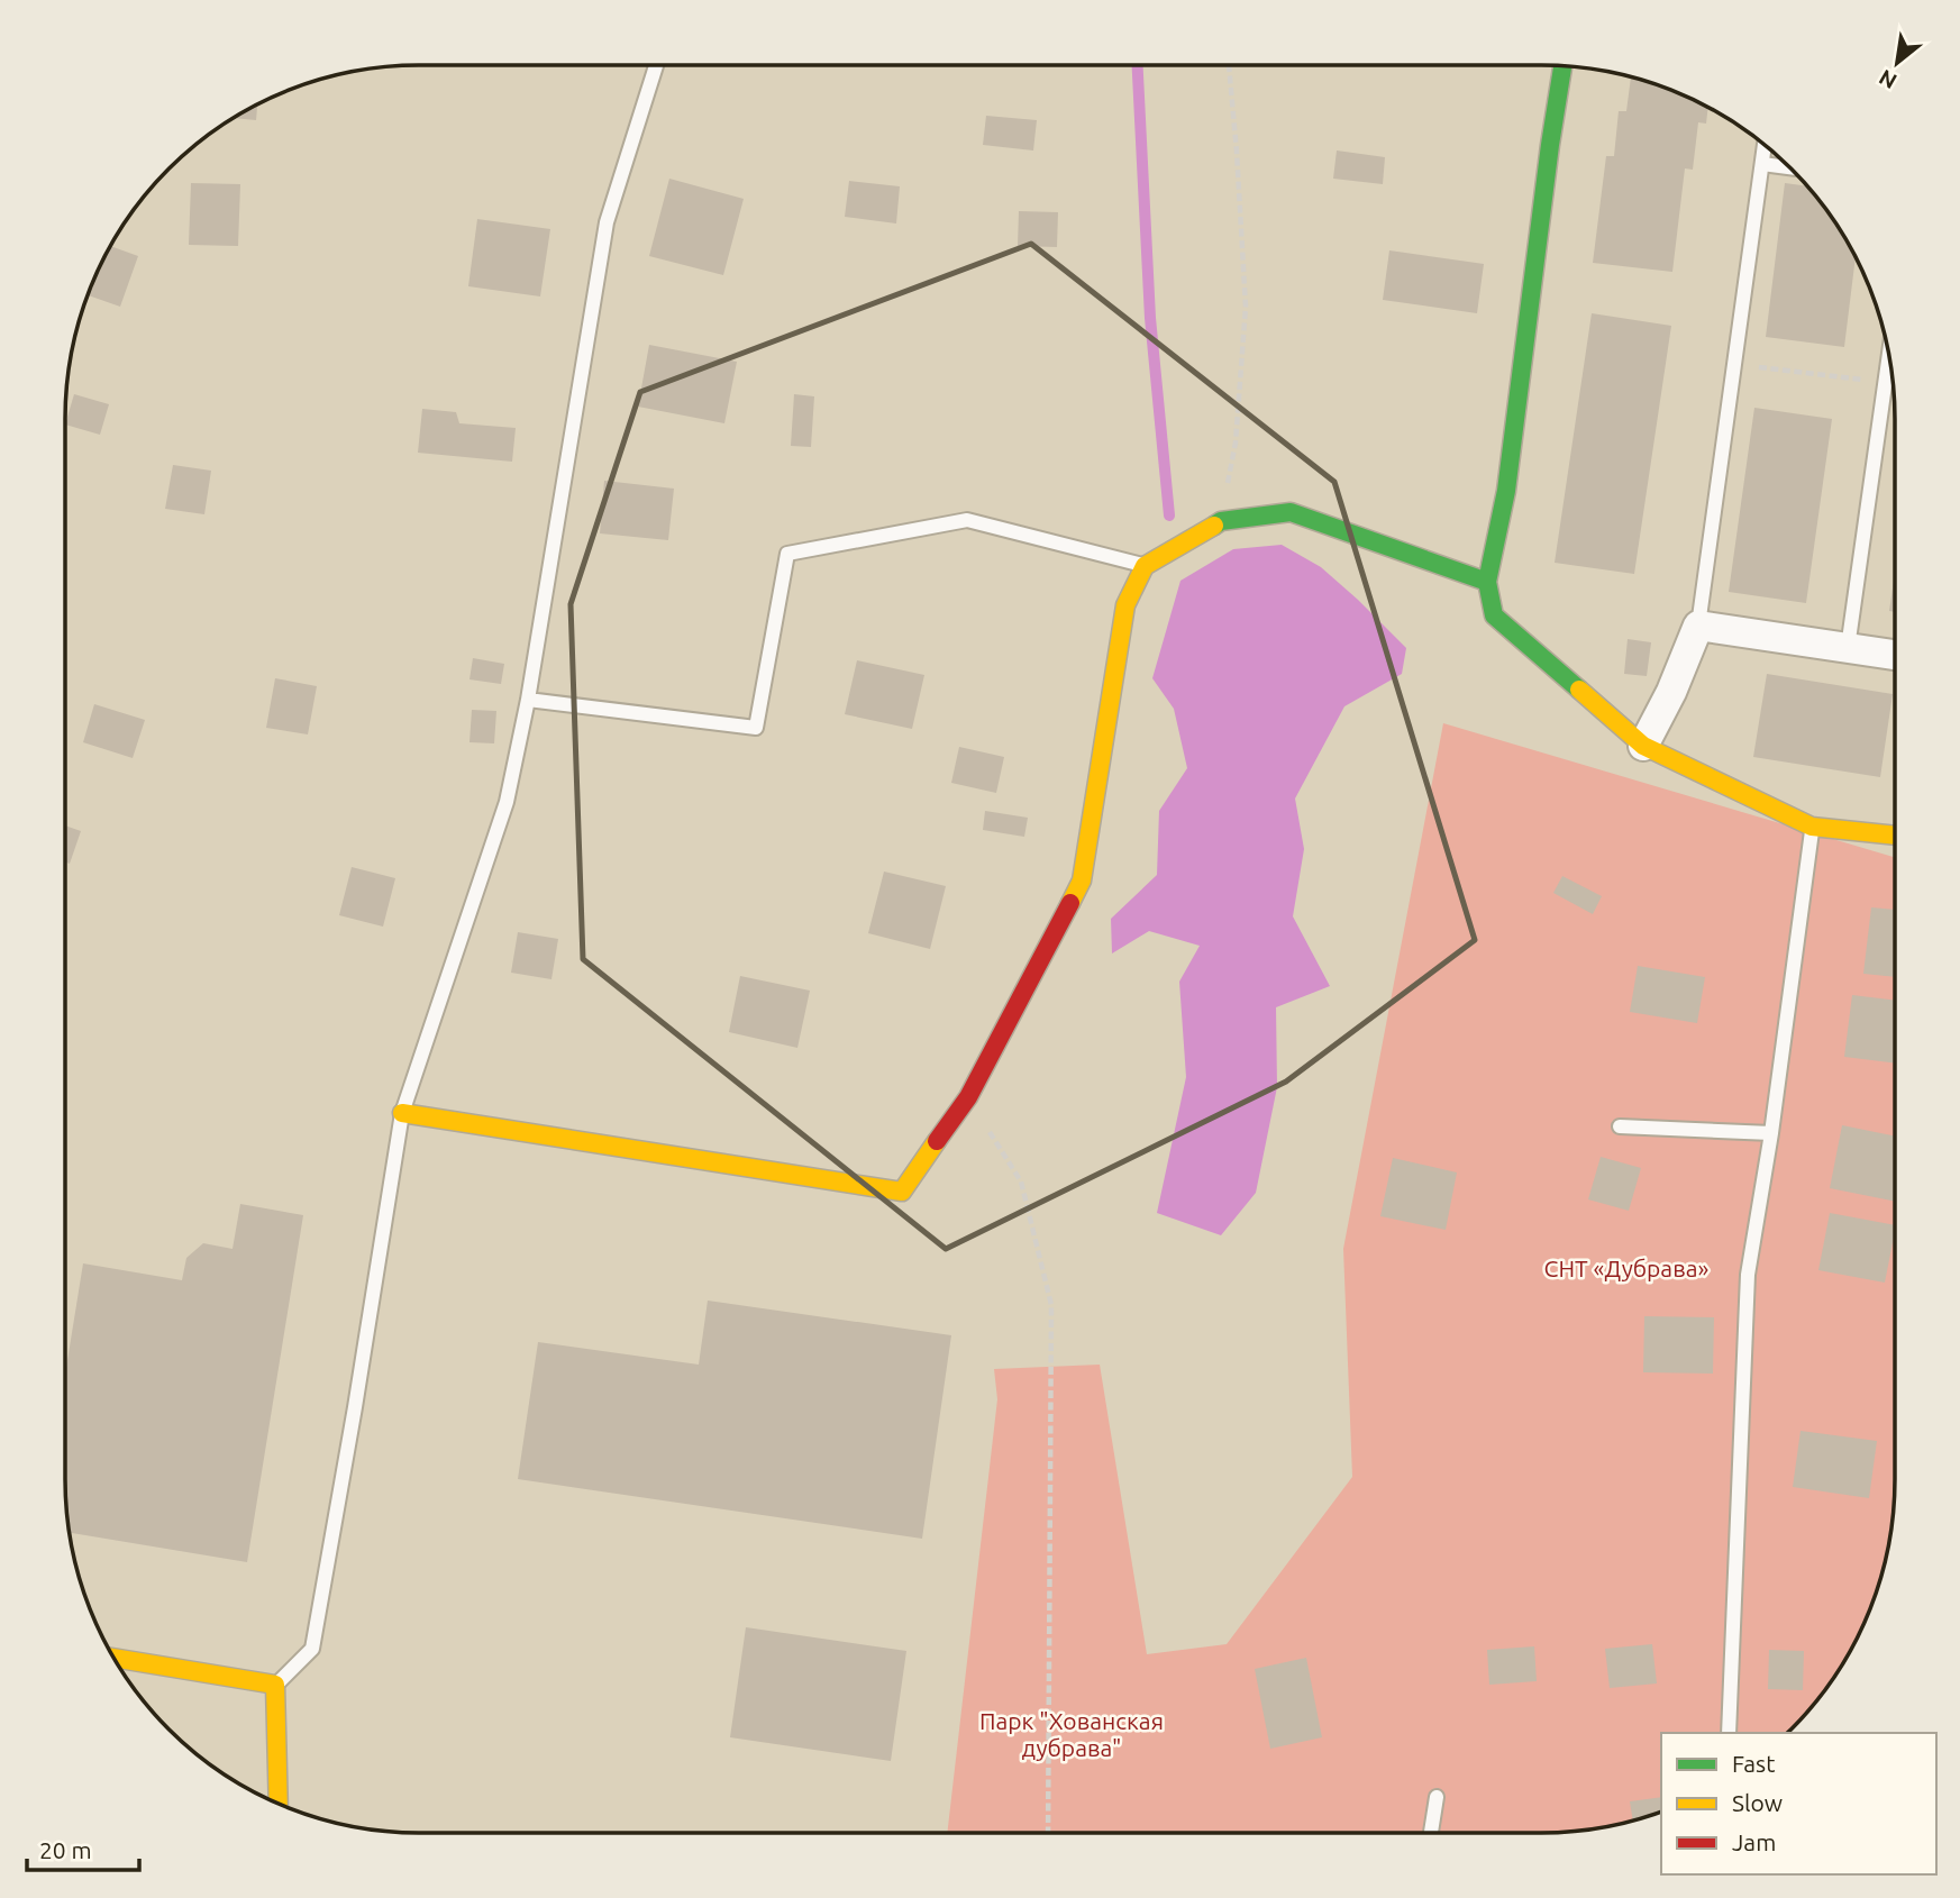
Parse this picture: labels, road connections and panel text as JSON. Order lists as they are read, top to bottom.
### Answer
{
  "parks": ["СНТ «Дубрава»", "Парк \"Хованская дубрава\""],
  "legend": ["Fast", "Slow", "Jam"],
  "scale_bar": "20 m",
  "north": "bottom left"
}
